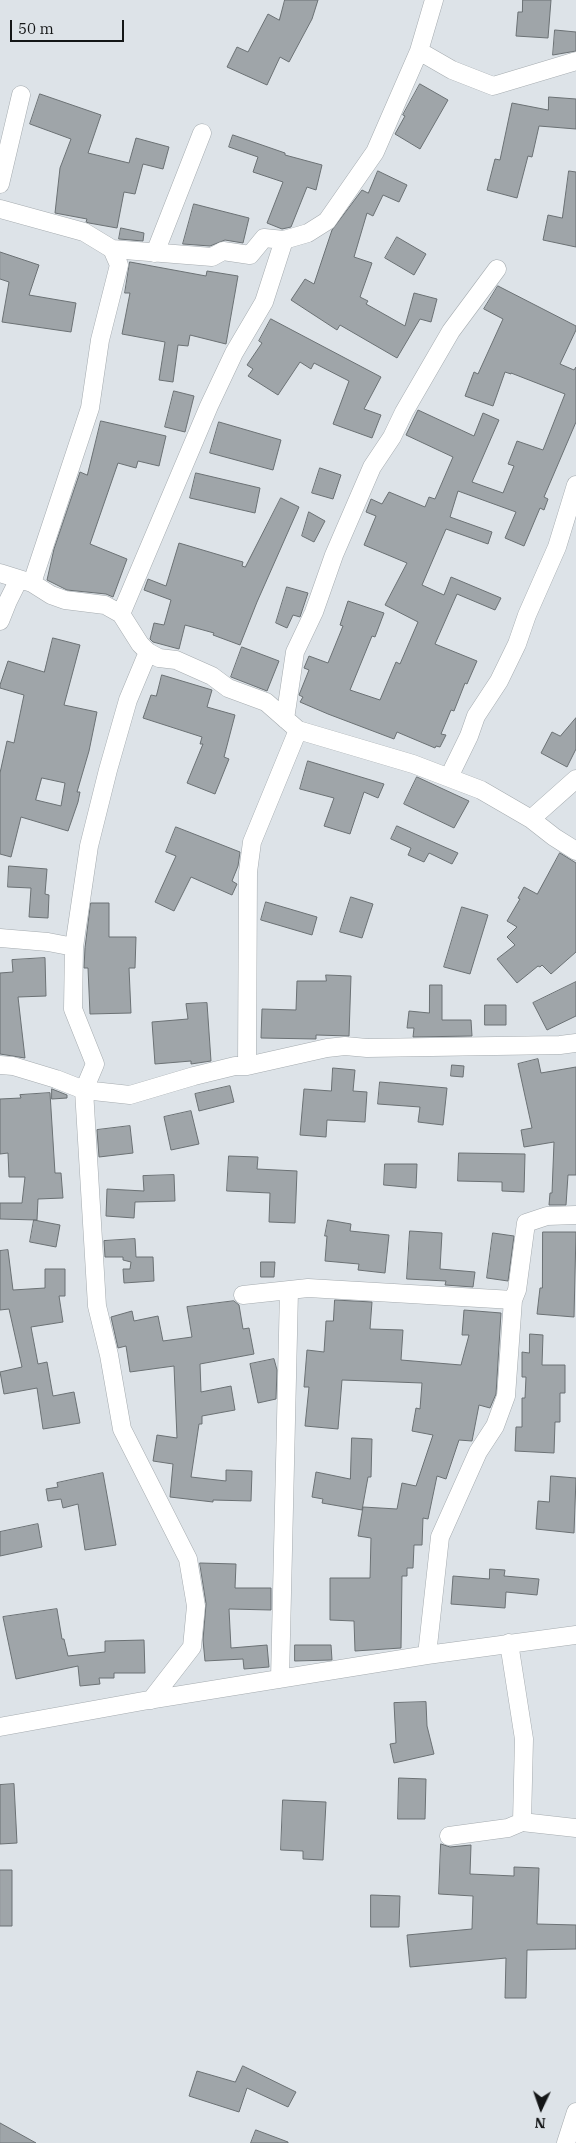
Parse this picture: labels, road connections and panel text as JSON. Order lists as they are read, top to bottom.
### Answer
{
  "scale_bar": "50 m",
  "north": "bottom"
}
